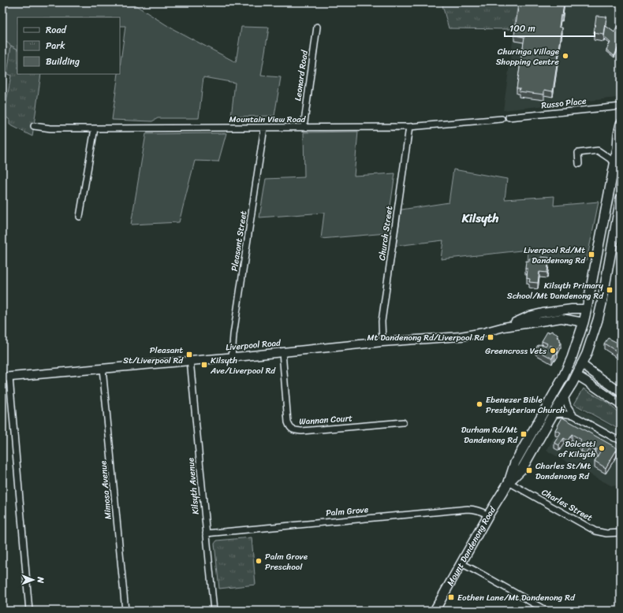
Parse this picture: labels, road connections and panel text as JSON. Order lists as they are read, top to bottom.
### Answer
{
  "streets": {
    "main road": ["Liverpool Road", "Mount Dandenong Road"],
    "street": [
      "Leonard Road",
      "Russo Place",
      "Mountain View Road",
      "Church Street",
      "Pleasant Street",
      "Wannan Court",
      "Kilsyth Avenue",
      "Mimosa Avenue",
      "Charles Street",
      "Palm Grove"
    ]
  },
  "crossings": [
    ["Leonard Road", "Mountain View Road"],
    ["Mountain View Road", "Church Street"],
    ["Mountain View Road", "Pleasant Street"],
    ["Church Street", "Liverpool Road"],
    ["Pleasant Street", "Liverpool Road"],
    ["Liverpool Road", "Wannan Court"],
    ["Liverpool Road", "Kilsyth Avenue"],
    ["Liverpool Road", "Mimosa Avenue"],
    ["Liverpool Road", "Mount Dandenong Road"],
    ["Kilsyth Avenue", "Palm Grove"],
    ["Charles Street", "Mount Dandenong Road"],
    ["Palm Grove", "Mount Dandenong Road"]
  ],
  "districts": ["Kilsyth"],
  "places": {
    "other": [
      "Churinga Village Shopping Centre",
      "Greencross Vets",
      "Ebenezer Bible Presbyterian Church",
      "Dolcetti of Kilsyth",
      "Palm Grove Preschool"
    ],
    "transit": [
      "Liverpool Rd/Mt Dandenong Rd",
      "Kilsyth Primary School/Mt Dandenong Rd",
      "Mt Dandenong Rd/Liverpool Rd",
      "Pleasant St/Liverpool Rd",
      "Kilsyth Ave/Liverpool Rd",
      "Durham Rd/Mt Dandenong Rd",
      "Charles St/Mt Dandenong Rd",
      "Eothen Lane/Mt Dandenong Rd"
    ]
  },
  "legend": ["Road", "Park", "Building"],
  "scale_bar": "100 m",
  "north": "right"
}
